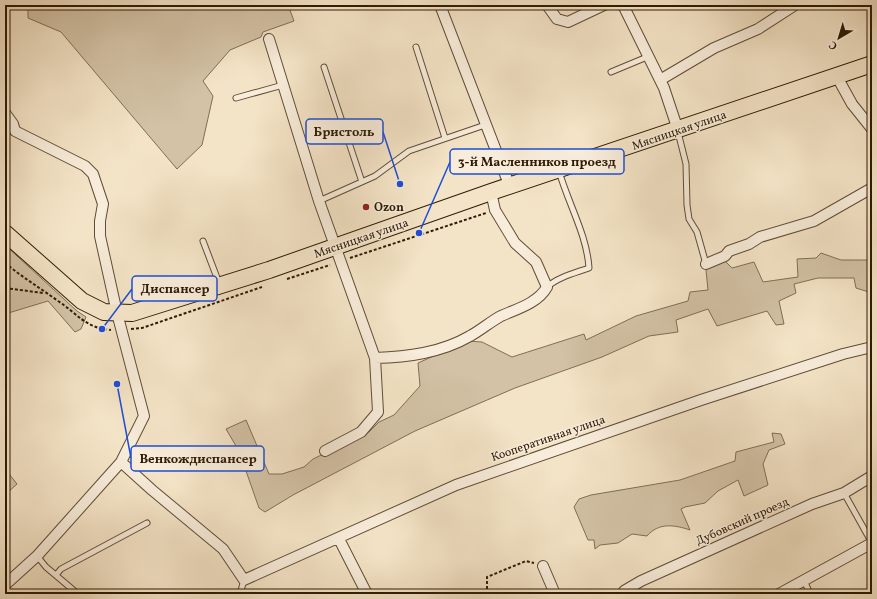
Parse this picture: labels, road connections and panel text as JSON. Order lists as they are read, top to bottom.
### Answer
{
  "streets": {
    "main road": ["Мясницкая улица"],
    "street": ["Кооперативная улица", "Дубовский проезд"]
  },
  "places": [
    "Бристоль",
    "Ozon",
    "3-й Масленников проезд",
    "Диспансер",
    "Венкождиспансер"
  ],
  "north": "bottom left"
}
